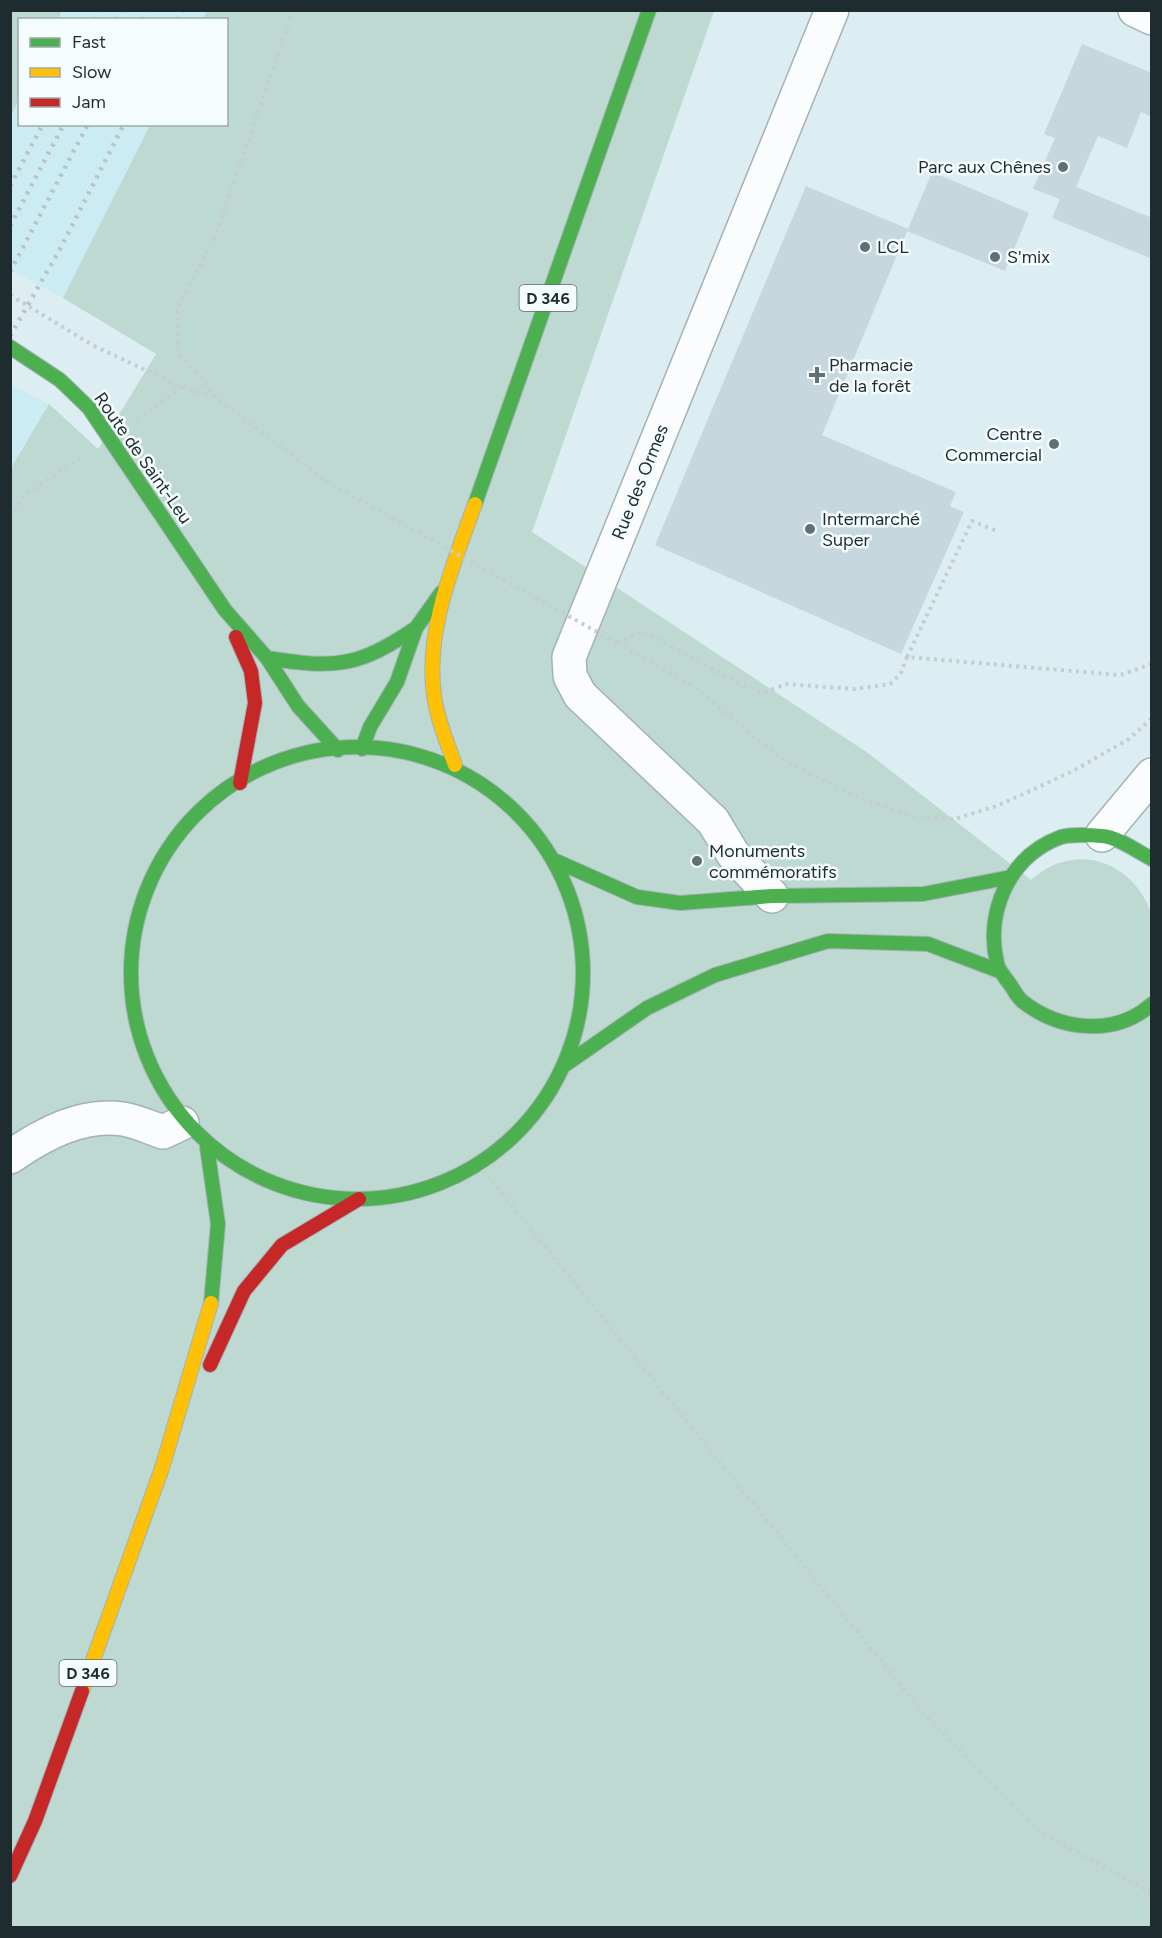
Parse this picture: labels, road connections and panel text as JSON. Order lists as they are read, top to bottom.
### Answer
{
  "streets": {
    "main road": ["D 346", "Route de Saint-Leu"],
    "street": ["Rue des Ormes"]
  },
  "places": {
    "other": [
      "Parc aux Chênes",
      "LCL",
      "S'mix",
      "Centre Commercial",
      "Intermarché Super",
      "Monuments commémoratifs"
    ],
    "health": ["Pharmacie de la forêt"]
  },
  "legend": ["Fast", "Slow", "Jam"]
}
